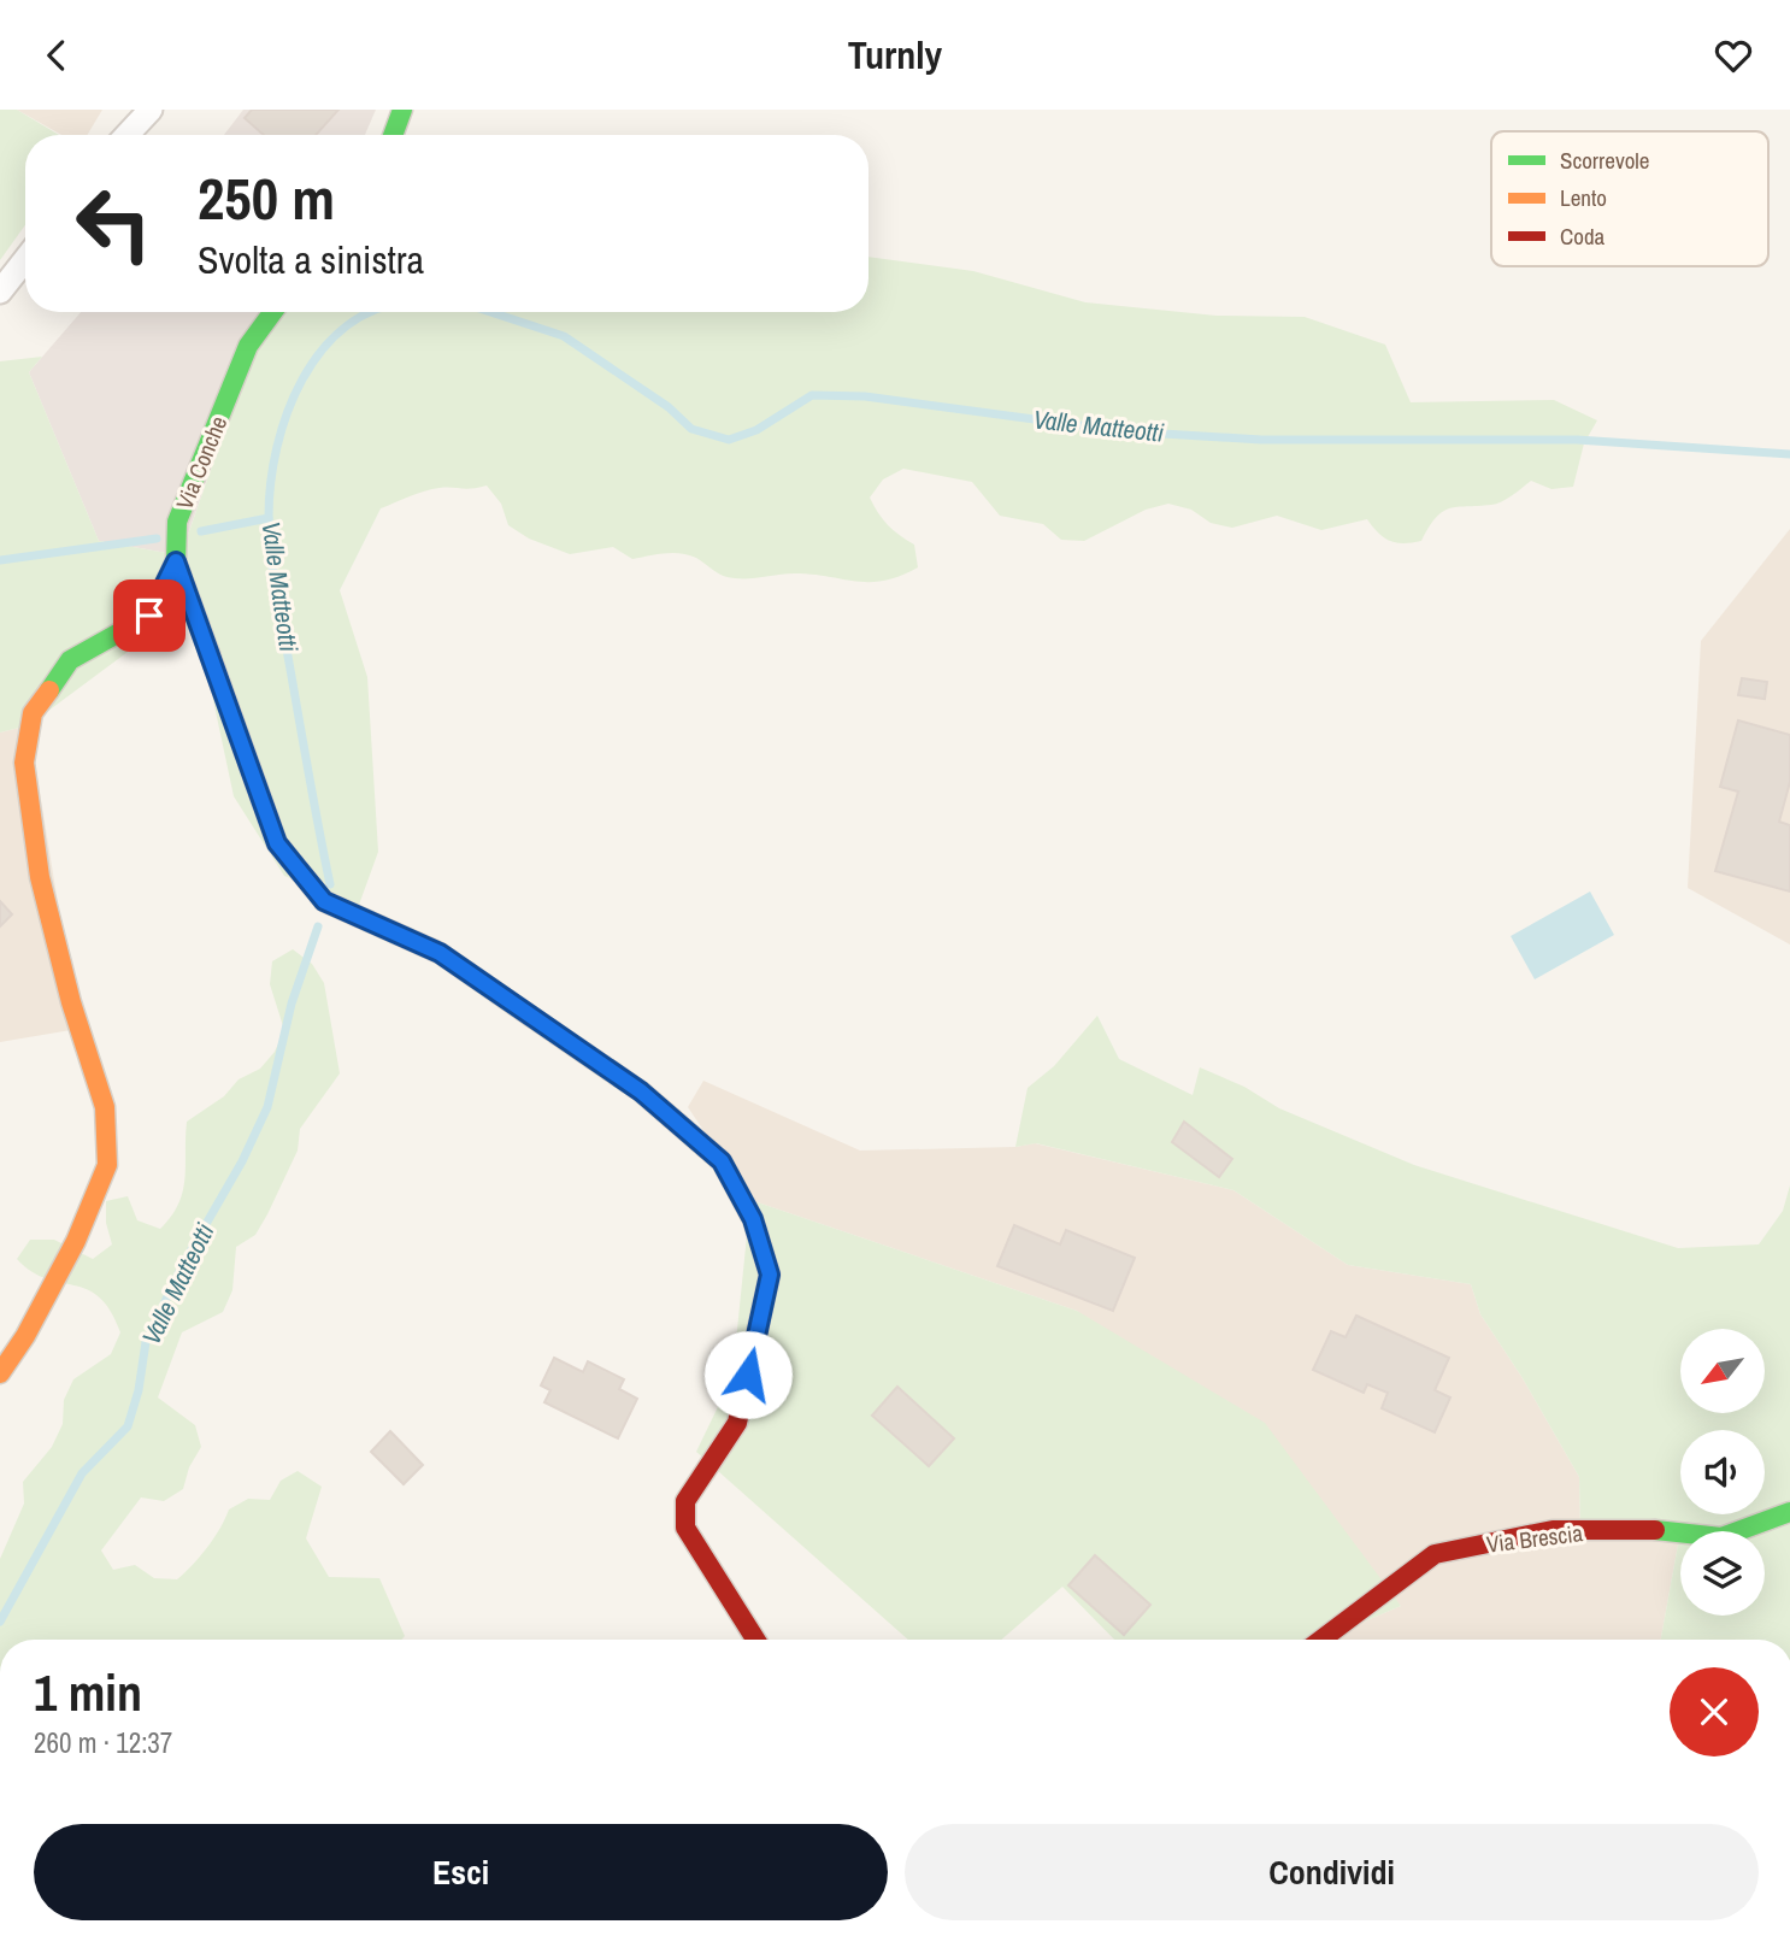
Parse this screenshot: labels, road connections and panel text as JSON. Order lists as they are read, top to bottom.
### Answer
{
  "streets": {
    "street": ["Via Conche", "Via Brescia"]
  },
  "water": ["Valle Matteotti"],
  "legend": ["Scorrevole", "Lento", "Coda"],
  "north": "bottom left",
  "page": {
    "header": "Turnly",
    "turn": ["250 m", "Svolta a sinistra"],
    "heading": ["1 min", "260 m · 12:37"],
    "buttons": ["Esci", "Condividi"]
  }
}
